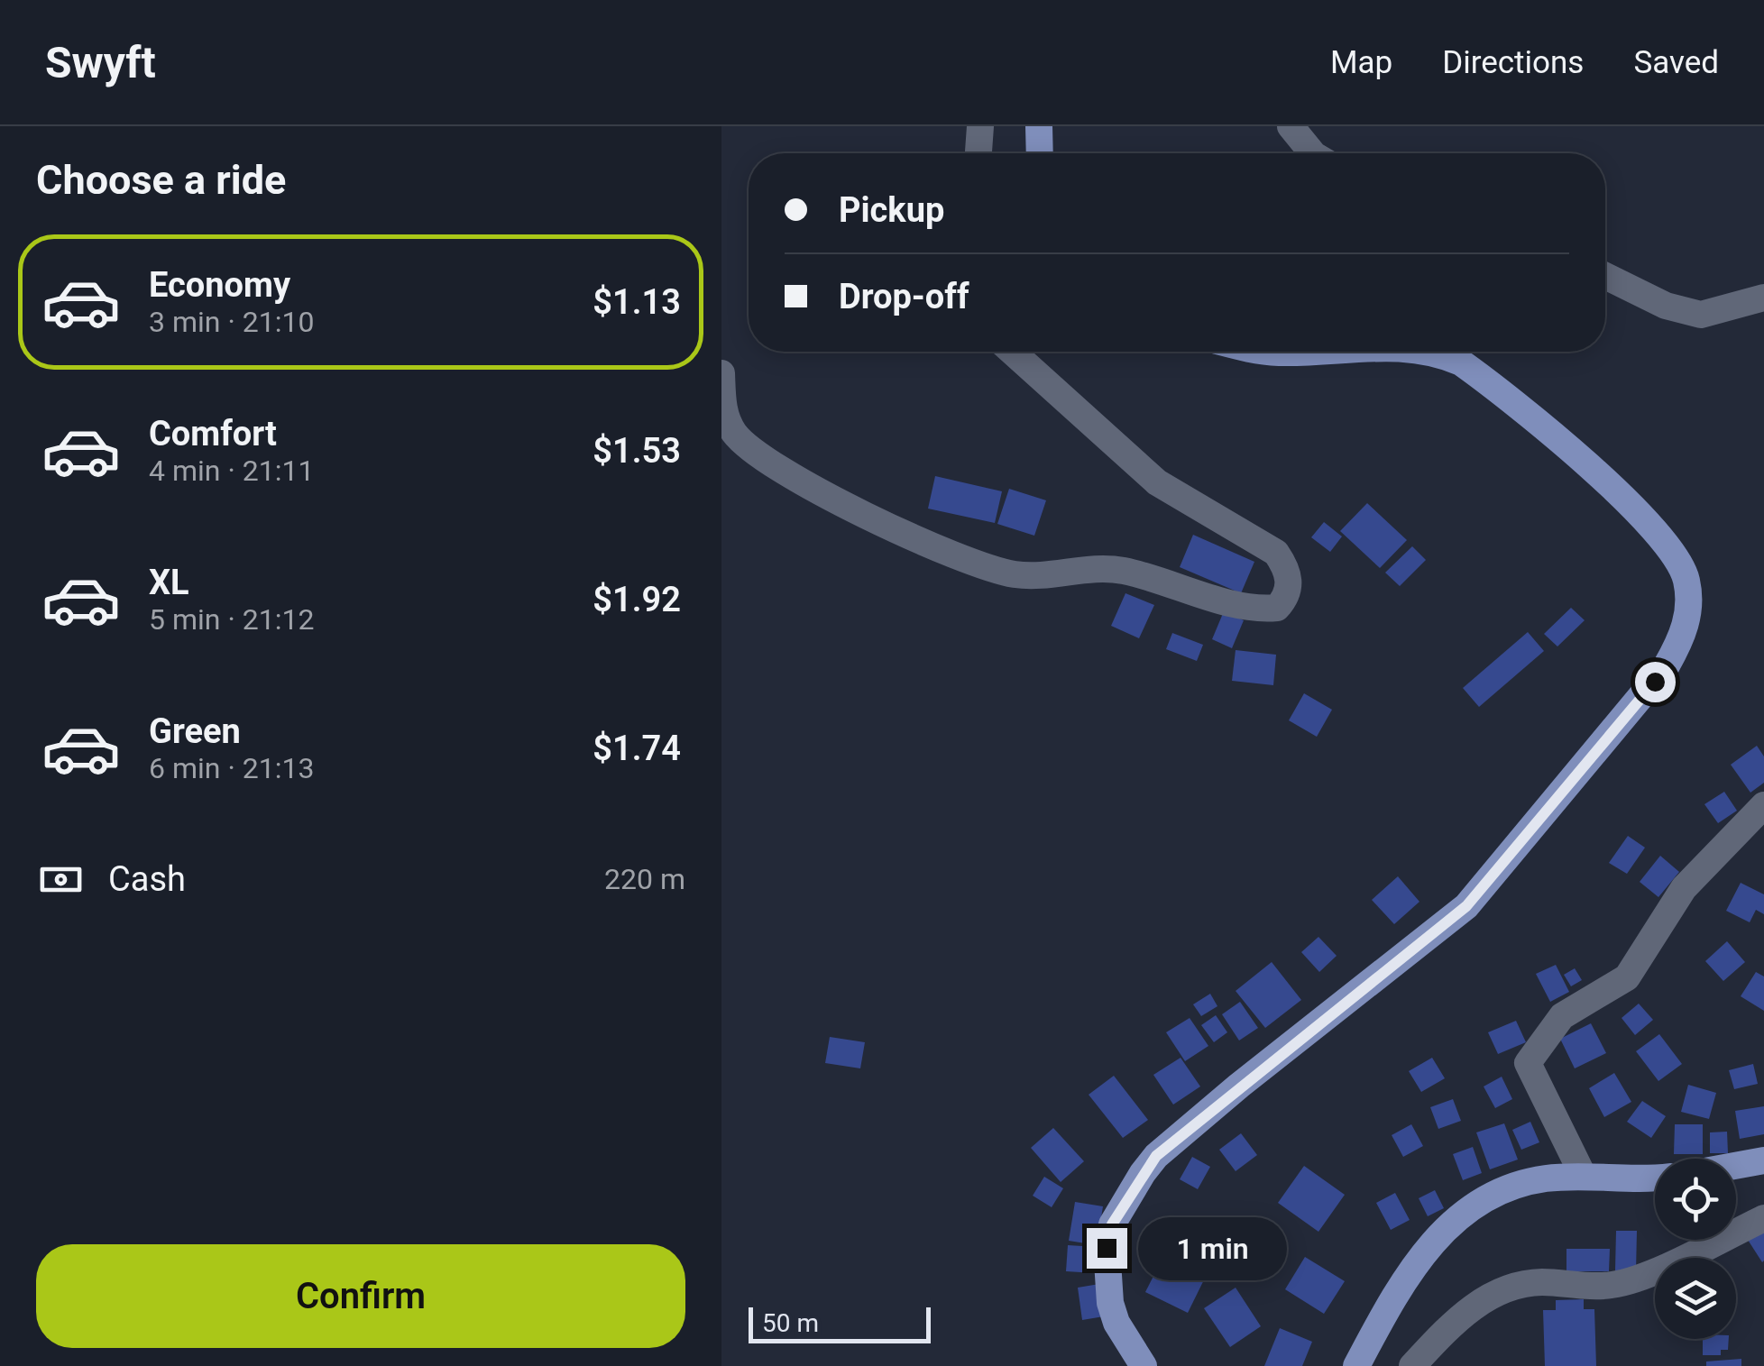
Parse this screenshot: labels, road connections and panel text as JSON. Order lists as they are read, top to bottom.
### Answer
{
  "scale_bar": "50 m",
  "page": {
    "header": "Swyft",
    "nav": ["Map", "Directions", "Saved"],
    "heading": "Choose a ride",
    "banner": ["Pickup", "Drop-off"],
    "list": [
      {
        "name": "Economy",
        "note": "3 min · 21:10",
        "value": "$1.13"
      },
      {
        "name": "Comfort",
        "note": "4 min · 21:11",
        "value": "$1.53"
      },
      {
        "name": "XL",
        "note": "5 min · 21:12",
        "value": "$1.92"
      },
      {
        "name": "Green",
        "note": "6 min · 21:13",
        "value": "$1.74"
      }
    ],
    "pay": ["Cash", "220 m"],
    "bubble": "1 min",
    "buttons": "Confirm",
    "scale": "50 m"
  }
}
